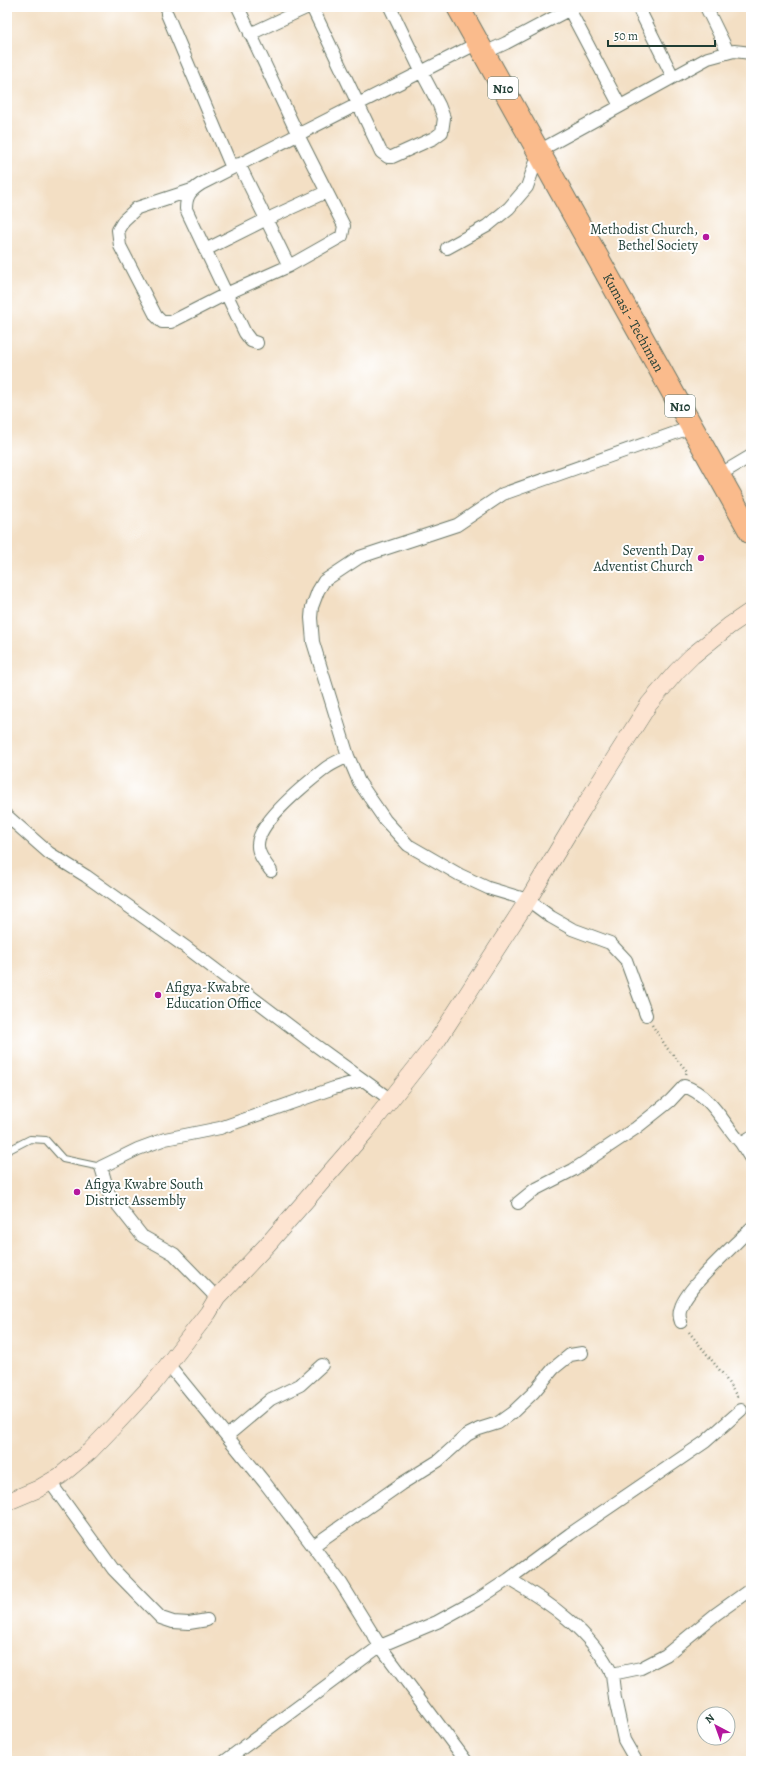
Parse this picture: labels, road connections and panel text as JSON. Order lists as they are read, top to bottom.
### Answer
{
  "streets": {
    "highway": ["N10", "Kumasi - Techiman"]
  },
  "places": [
    "Methodist Church, Bethel Society",
    "Seventh Day Adventist Church",
    "Afigya-Kwabre Education Office",
    "Afigya Kwabre South District Assembly"
  ],
  "scale_bar": "50 m",
  "north": "top left"
}
